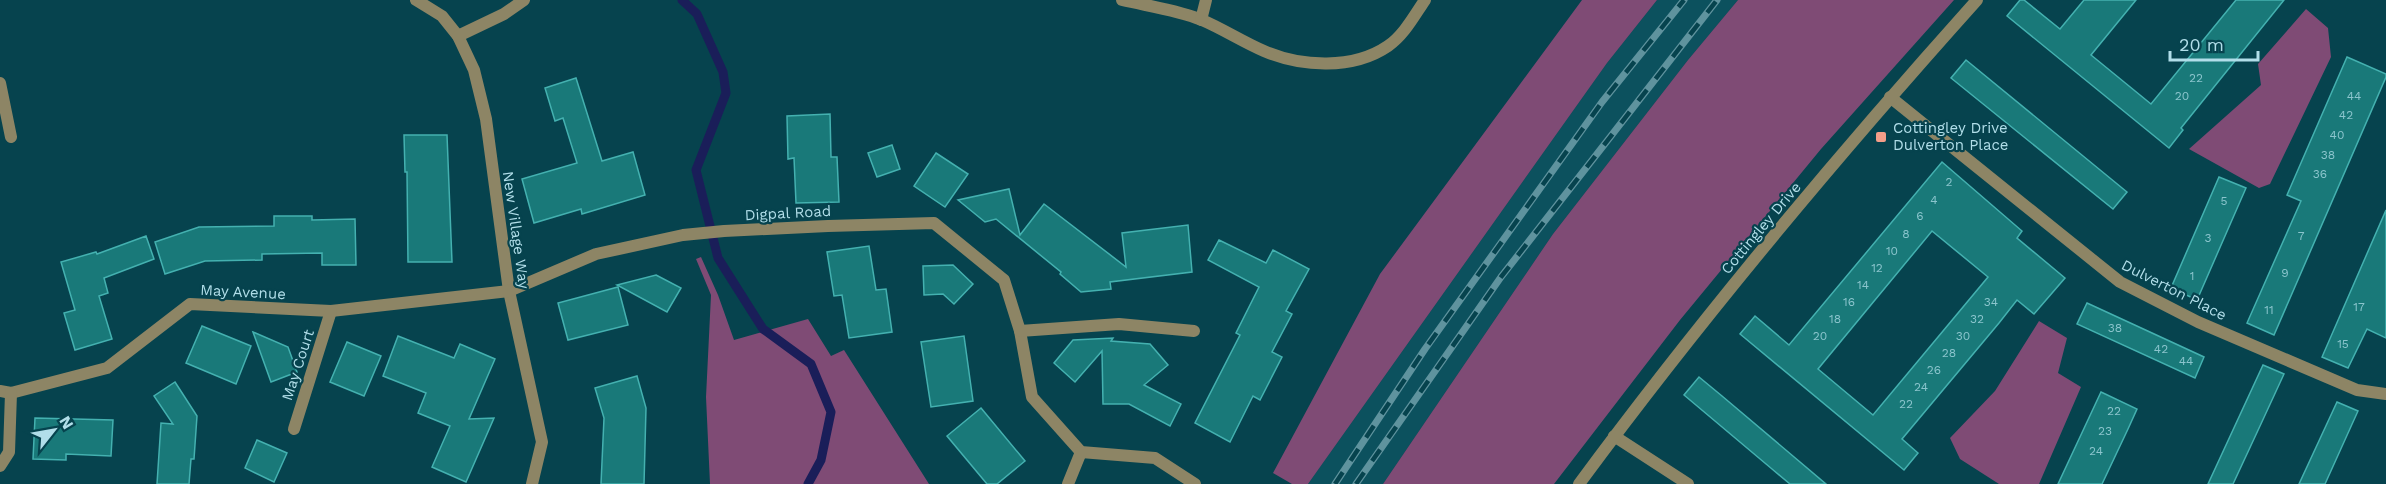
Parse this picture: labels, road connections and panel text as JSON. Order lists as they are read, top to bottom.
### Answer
{
  "streets": {
    "street": [
      "Digpal Road",
      "Cottingley Drive",
      "New Village Way",
      "Dulverton Place",
      "May Avenue",
      "May Court"
    ]
  },
  "crossings": [
    ["Digpal Road", "New Village Way"],
    ["Digpal Road", "May Avenue"],
    ["Cottingley Drive", "Dulverton Place"],
    ["New Village Way", "May Avenue"],
    ["May Avenue", "May Court"]
  ],
  "places": {
    "transit": ["Cottingley Drive Dulverton Place"]
  },
  "house_numbers": [
    "22",
    "20",
    "44",
    "42",
    "40",
    "38",
    "36",
    "2",
    "4",
    "5",
    "6",
    "8",
    "7",
    "3",
    "10",
    "12",
    "9",
    "1",
    "14",
    "16",
    "34",
    "17",
    "11",
    "18",
    "32",
    "38",
    "20",
    "30",
    "15",
    "42",
    "28",
    "44",
    "26",
    "24",
    "22",
    "22",
    "23",
    "24"
  ],
  "scale_bar": "20 m",
  "north": "top right"
}
